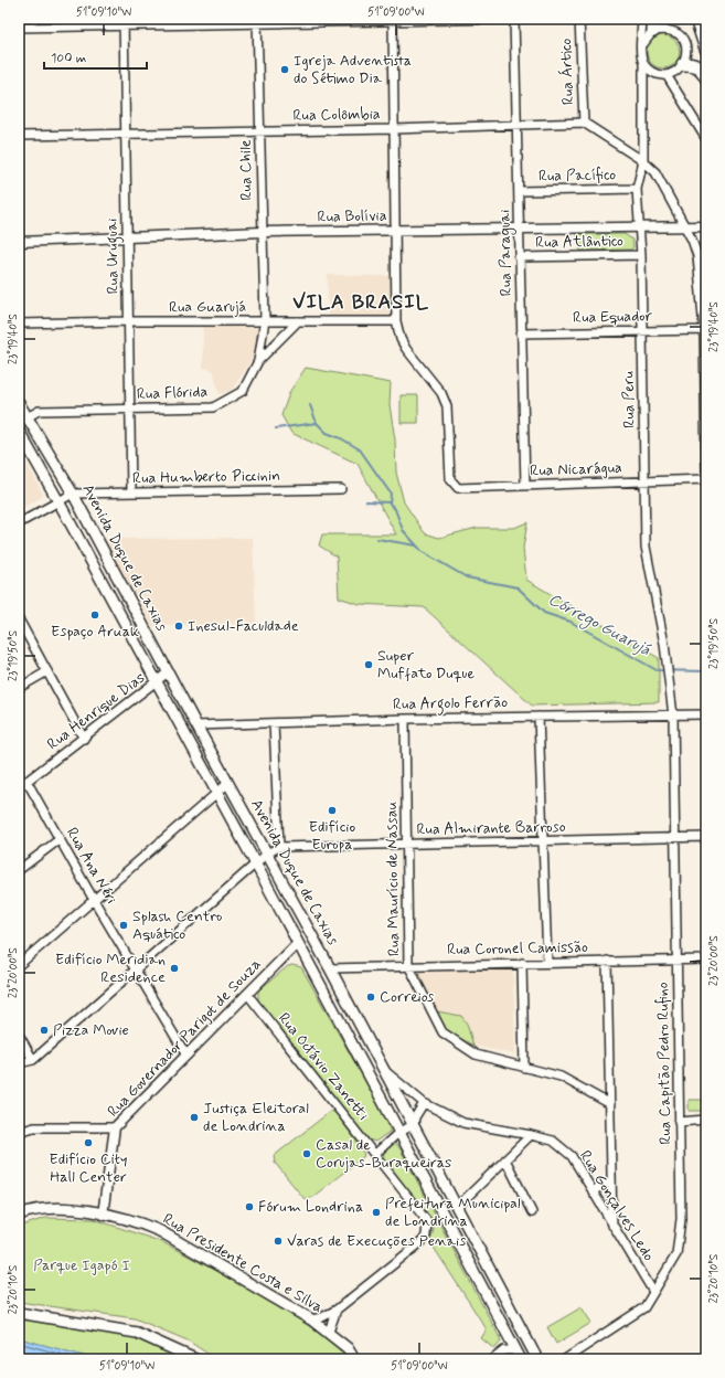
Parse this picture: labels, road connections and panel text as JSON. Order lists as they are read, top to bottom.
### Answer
{
  "streets": {
    "main road": ["Avenida Duque de Caxias", "Rua Presidente Costa e Silva"],
    "street": [
      "Rua Ártico",
      "Rua Colômbia",
      "Rua Chile",
      "Rua Pacífico",
      "Rua Bolívia",
      "Rua Atlântico",
      "Rua Paraguai",
      "Rua Uruguai",
      "Rua Guarujá",
      "Rua Equador",
      "Rua Flórida",
      "Rua Peru",
      "Rua Nicarágua",
      "Rua Humberto Piccinin",
      "Rua Argolo Ferrão",
      "Rua Henrique Dias",
      "Rua Almirante Barroso",
      "Rua Ana Néri",
      "Rua Maurício de Nassau",
      "Rua Coronel Camissão",
      "Rua Governador Parigot de Souza",
      "Rua Capitão Pedro Rufino",
      "Rua Octávio Zanetti",
      "Rua Gonçalves Ledo"
    ]
  },
  "crossings": [
    ["Rua Ártico", "Rua Colômbia"],
    ["Rua Colômbia", "Rua Chile"],
    ["Rua Colômbia", "Rua Paraguai"],
    ["Rua Colômbia", "Rua Uruguai"],
    ["Rua Chile", "Rua Bolívia"],
    ["Rua Chile", "Rua Guarujá"],
    ["Rua Chile", "Rua Flórida"],
    ["Rua Pacífico", "Rua Paraguai"],
    ["Rua Pacífico", "Rua Peru"],
    ["Rua Bolívia", "Rua Paraguai"],
    ["Rua Bolívia", "Rua Uruguai"],
    ["Rua Bolívia", "Rua Peru"],
    ["Rua Atlântico", "Rua Paraguai"],
    ["Rua Atlântico", "Rua Peru"],
    ["Rua Paraguai", "Rua Equador"],
    ["Rua Paraguai", "Rua Nicarágua"],
    ["Rua Uruguai", "Rua Guarujá"],
    ["Rua Uruguai", "Rua Flórida"],
    ["Rua Uruguai", "Rua Humberto Piccinin"],
    ["Rua Guarujá", "Rua Flórida"],
    ["Rua Guarujá", "Rua Nicarágua"],
    ["Rua Equador", "Rua Peru"],
    ["Rua Flórida", "Avenida Duque de Caxias"],
    ["Rua Peru", "Rua Nicarágua"],
    ["Rua Peru", "Rua Argolo Ferrão"],
    ["Rua Peru", "Rua Capitão Pedro Rufino"],
    ["Rua Humberto Piccinin", "Avenida Duque de Caxias"],
    ["Avenida Duque de Caxias", "Rua Argolo Ferrão"],
    ["Avenida Duque de Caxias", "Rua Henrique Dias"],
    ["Avenida Duque de Caxias", "Rua Almirante Barroso"],
    ["Avenida Duque de Caxias", "Rua Coronel Camissão"],
    ["Avenida Duque de Caxias", "Rua Governador Parigot de Souza"],
    ["Avenida Duque de Caxias", "Rua Gonçalves Ledo"],
    ["Rua Argolo Ferrão", "Rua Maurício de Nassau"],
    ["Rua Argolo Ferrão", "Rua Capitão Pedro Rufino"],
    ["Rua Henrique Dias", "Rua Ana Néri"],
    ["Rua Almirante Barroso", "Rua Ana Néri"],
    ["Rua Almirante Barroso", "Rua Maurício de Nassau"],
    ["Rua Almirante Barroso", "Rua Capitão Pedro Rufino"],
    ["Rua Ana Néri", "Rua Governador Parigot de Souza"],
    ["Rua Maurício de Nassau", "Rua Coronel Camissão"],
    ["Rua Coronel Camissão", "Rua Capitão Pedro Rufino"],
    ["Rua Governador Parigot de Souza", "Rua Octávio Zanetti"],
    ["Rua Governador Parigot de Souza", "Rua Presidente Costa e Silva"],
    ["Rua Capitão Pedro Rufino", "Rua Gonçalves Ledo"],
    ["Rua Octávio Zanetti", "Rua Presidente Costa e Silva"]
  ],
  "districts": ["VILA BRASIL"],
  "water": ["Córrego Guarujá"],
  "parks": ["Parque Igapó I"],
  "places": [
    "Igreja Adventista do Sétimo Dia",
    "Espaço Aruak",
    "Inesul-Faculdade",
    "Super Muffato Duque",
    "Edifício Europa",
    "Splash Centro Aquático",
    "Edifício Meridian Residence",
    "Correios",
    "Pizza Movie",
    "Justiça Eleitoral de Londrina",
    "Edifício City Hall Center",
    "Casal de Corujas-Buraqueiras",
    "Fórum Londrina",
    "Prefeitura Municipal de Londrina",
    "Varas de Execuções Penais"
  ],
  "scale_bar": "100 m",
  "coordinates": [
    "51°09'10\"W",
    "51°09'00\"W",
    "23°19'40\"S",
    "23°19'50\"S",
    "23°20'00\"S",
    "23°20'10\"S"
  ]
}
